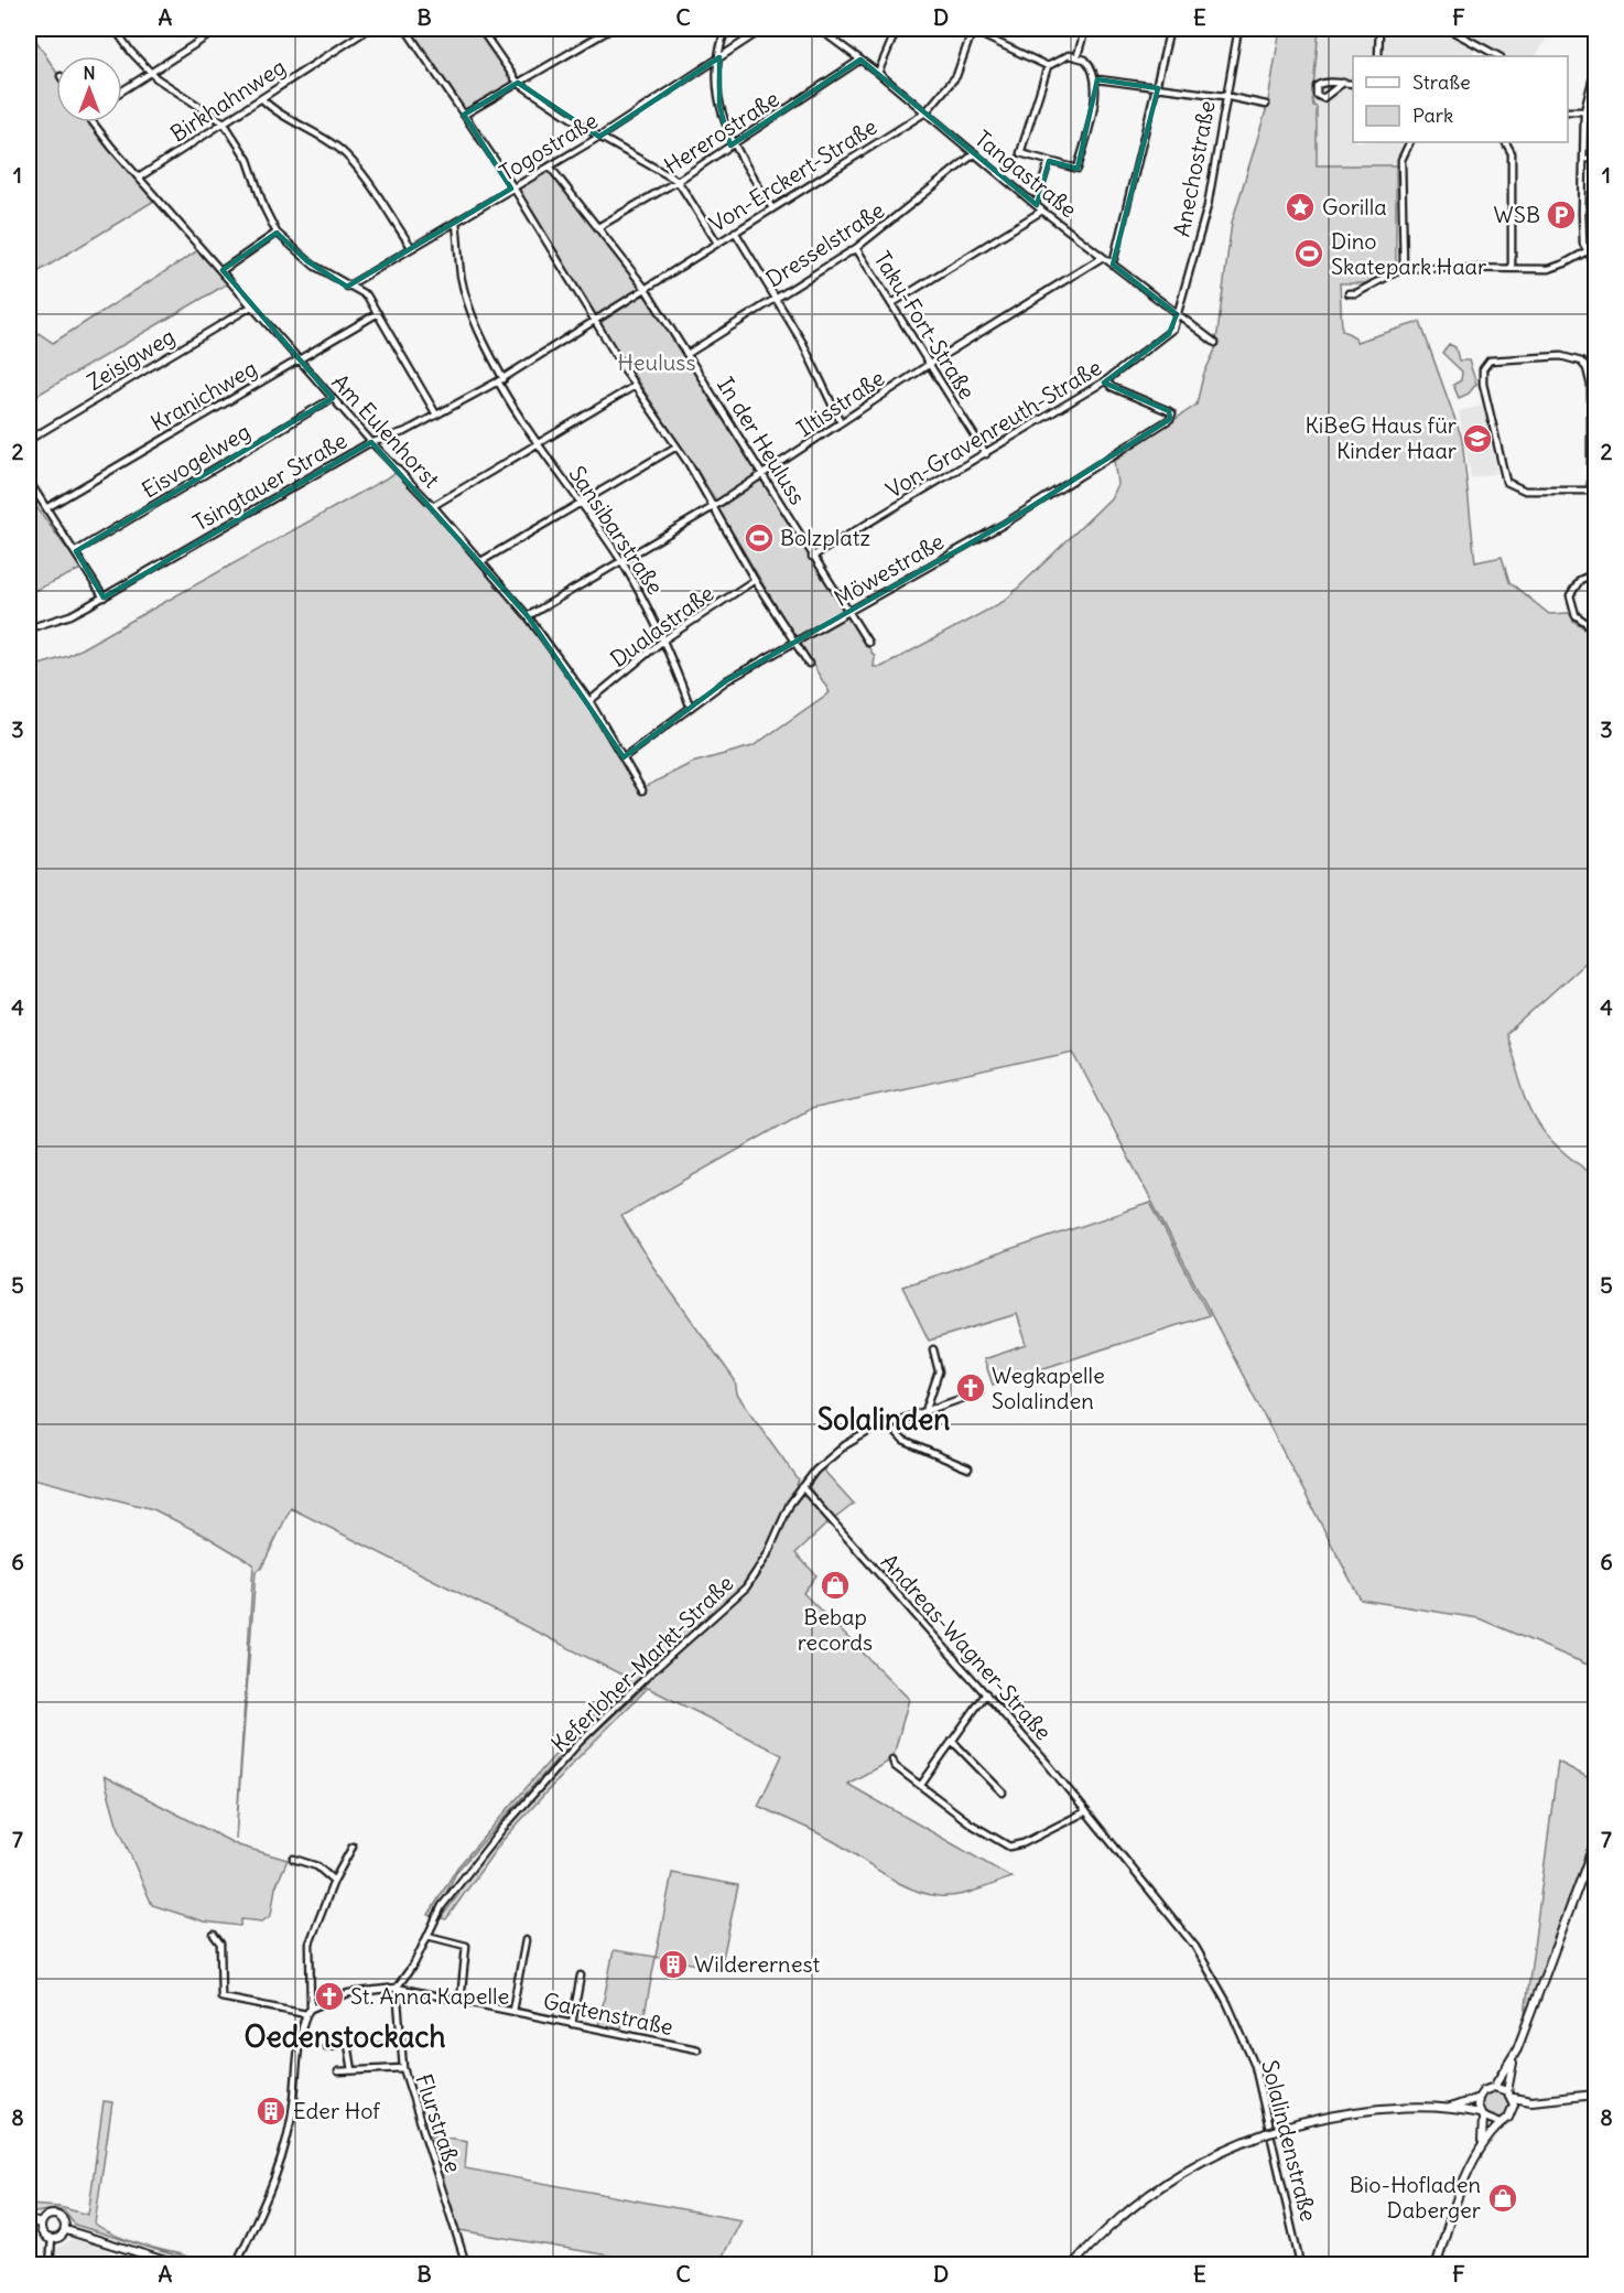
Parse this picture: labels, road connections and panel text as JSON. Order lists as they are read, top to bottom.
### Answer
{
  "streets": {
    "street": [
      "Birkhahnweg",
      "Hererostraße",
      "Togostraße",
      "Anechostraße",
      "Tangastraße",
      "Von-Erckert-Straße",
      "Dresselstraße",
      "Taku-Fort-Straße",
      "Zeisigweg",
      "Kranichweg",
      "Iltisstraße",
      "Von-Gravenreuth-Straße",
      "Am Eulenhorst",
      "In der Heuluss",
      "Eisvogelweg",
      "Tsingtauer Straße",
      "Sansibarstraße",
      "Möwestraße",
      "Dualastraße",
      "Andreas-Wagner-Straße",
      "Keferloher-Markt-Straße",
      "Gartenstraße",
      "Flurstraße",
      "Solalindenstraße"
    ]
  },
  "crossings": [
    ["Birkhahnweg", "Am Eulenhorst"],
    ["Hererostraße", "Tangastraße"],
    ["Hererostraße", "In der Heuluss"],
    ["Togostraße", "In der Heuluss"],
    ["Togostraße", "Sansibarstraße"],
    ["Anechostraße", "Tangastraße"],
    ["Anechostraße", "Von-Gravenreuth-Straße"],
    ["Tangastraße", "Von-Erckert-Straße"],
    ["Tangastraße", "Dresselstraße"],
    ["Tangastraße", "Iltisstraße"],
    ["Tangastraße", "Von-Gravenreuth-Straße"],
    ["Von-Erckert-Straße", "In der Heuluss"],
    ["Von-Erckert-Straße", "Tsingtauer Straße"],
    ["Dresselstraße", "Taku-Fort-Straße"],
    ["Dresselstraße", "In der Heuluss"],
    ["Taku-Fort-Straße", "Iltisstraße"],
    ["Taku-Fort-Straße", "Von-Gravenreuth-Straße"],
    ["Zeisigweg", "Am Eulenhorst"],
    ["Kranichweg", "Am Eulenhorst"],
    ["Iltisstraße", "Am Eulenhorst"],
    ["Iltisstraße", "In der Heuluss"],
    ["Iltisstraße", "Sansibarstraße"],
    ["Von-Gravenreuth-Straße", "In der Heuluss"],
    ["Von-Gravenreuth-Straße", "Möwestraße"],
    ["Am Eulenhorst", "Eisvogelweg"],
    ["Am Eulenhorst", "Tsingtauer Straße"],
    ["Am Eulenhorst", "Möwestraße"],
    ["Am Eulenhorst", "Dualastraße"],
    ["In der Heuluss", "Möwestraße"],
    ["Tsingtauer Straße", "Sansibarstraße"],
    ["Sansibarstraße", "Möwestraße"],
    ["Sansibarstraße", "Dualastraße"],
    ["Andreas-Wagner-Straße", "Keferloher-Markt-Straße"],
    ["Andreas-Wagner-Straße", "Solalindenstraße"],
    ["Keferloher-Markt-Straße", "Gartenstraße"],
    ["Keferloher-Markt-Straße", "Flurstraße"],
    ["Gartenstraße", "Flurstraße"]
  ],
  "districts": ["Solalinden", "Oedenstockach"],
  "parks": ["Heuluss"],
  "places": {
    "place": ["Gorilla"],
    "parking": ["WSB"],
    "sports": ["Dino Skatepark Haar", "Bolzplatz"],
    "school or university": ["KiBeG Haus für Kinder Haar"],
    "church": ["Wegkapelle Solalinden", "St. Anna Kapelle"],
    "shop": ["Bebap records", "Bio-Hofladen Daberger"],
    "building": ["Wilderernest", "Eder Hof"]
  },
  "legend": ["Straße", "Park"],
  "north": "top",
  "grid": {
    "columns": [
      "A",
      "B",
      "C",
      "D",
      "E",
      "F"
    ],
    "rows": [
      "1",
      "2",
      "3",
      "4",
      "5",
      "6",
      "7",
      "8"
    ]
  }
}
